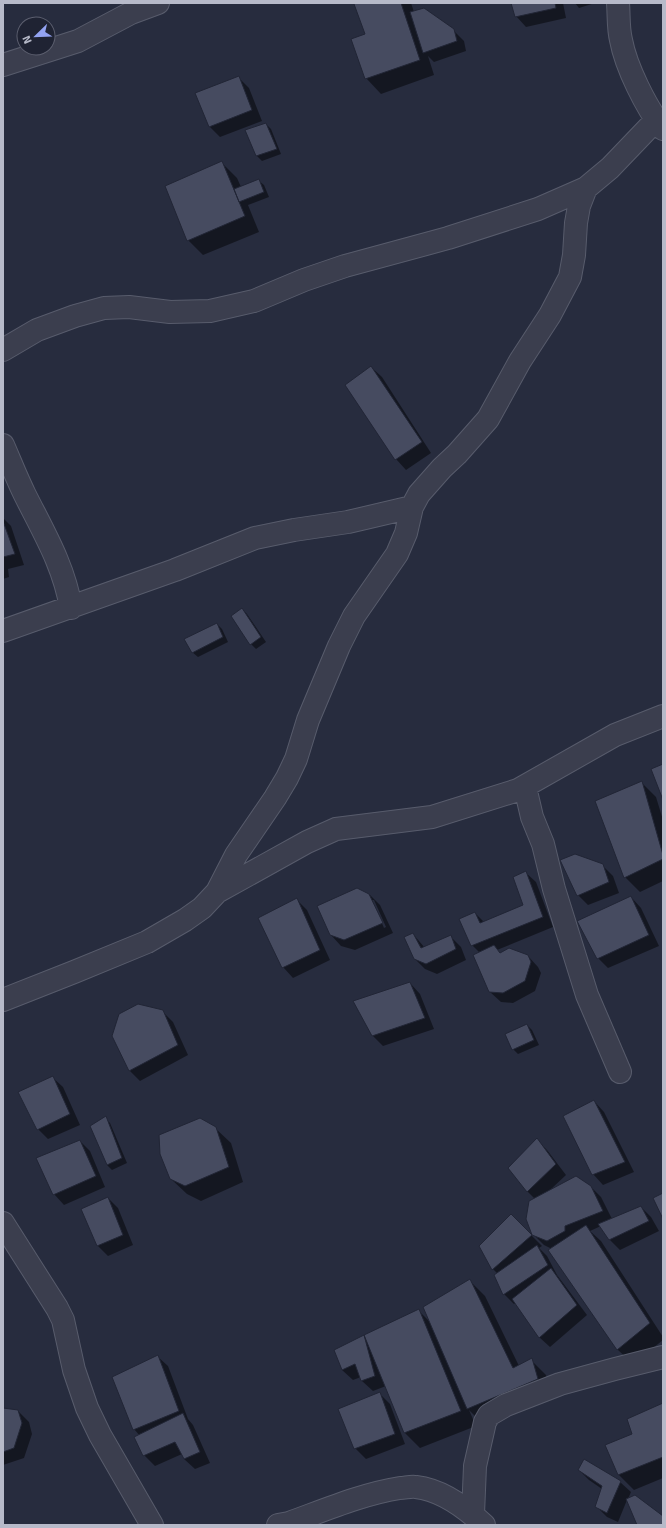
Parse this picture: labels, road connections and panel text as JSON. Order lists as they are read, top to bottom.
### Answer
{
  "north": "bottom left"
}
